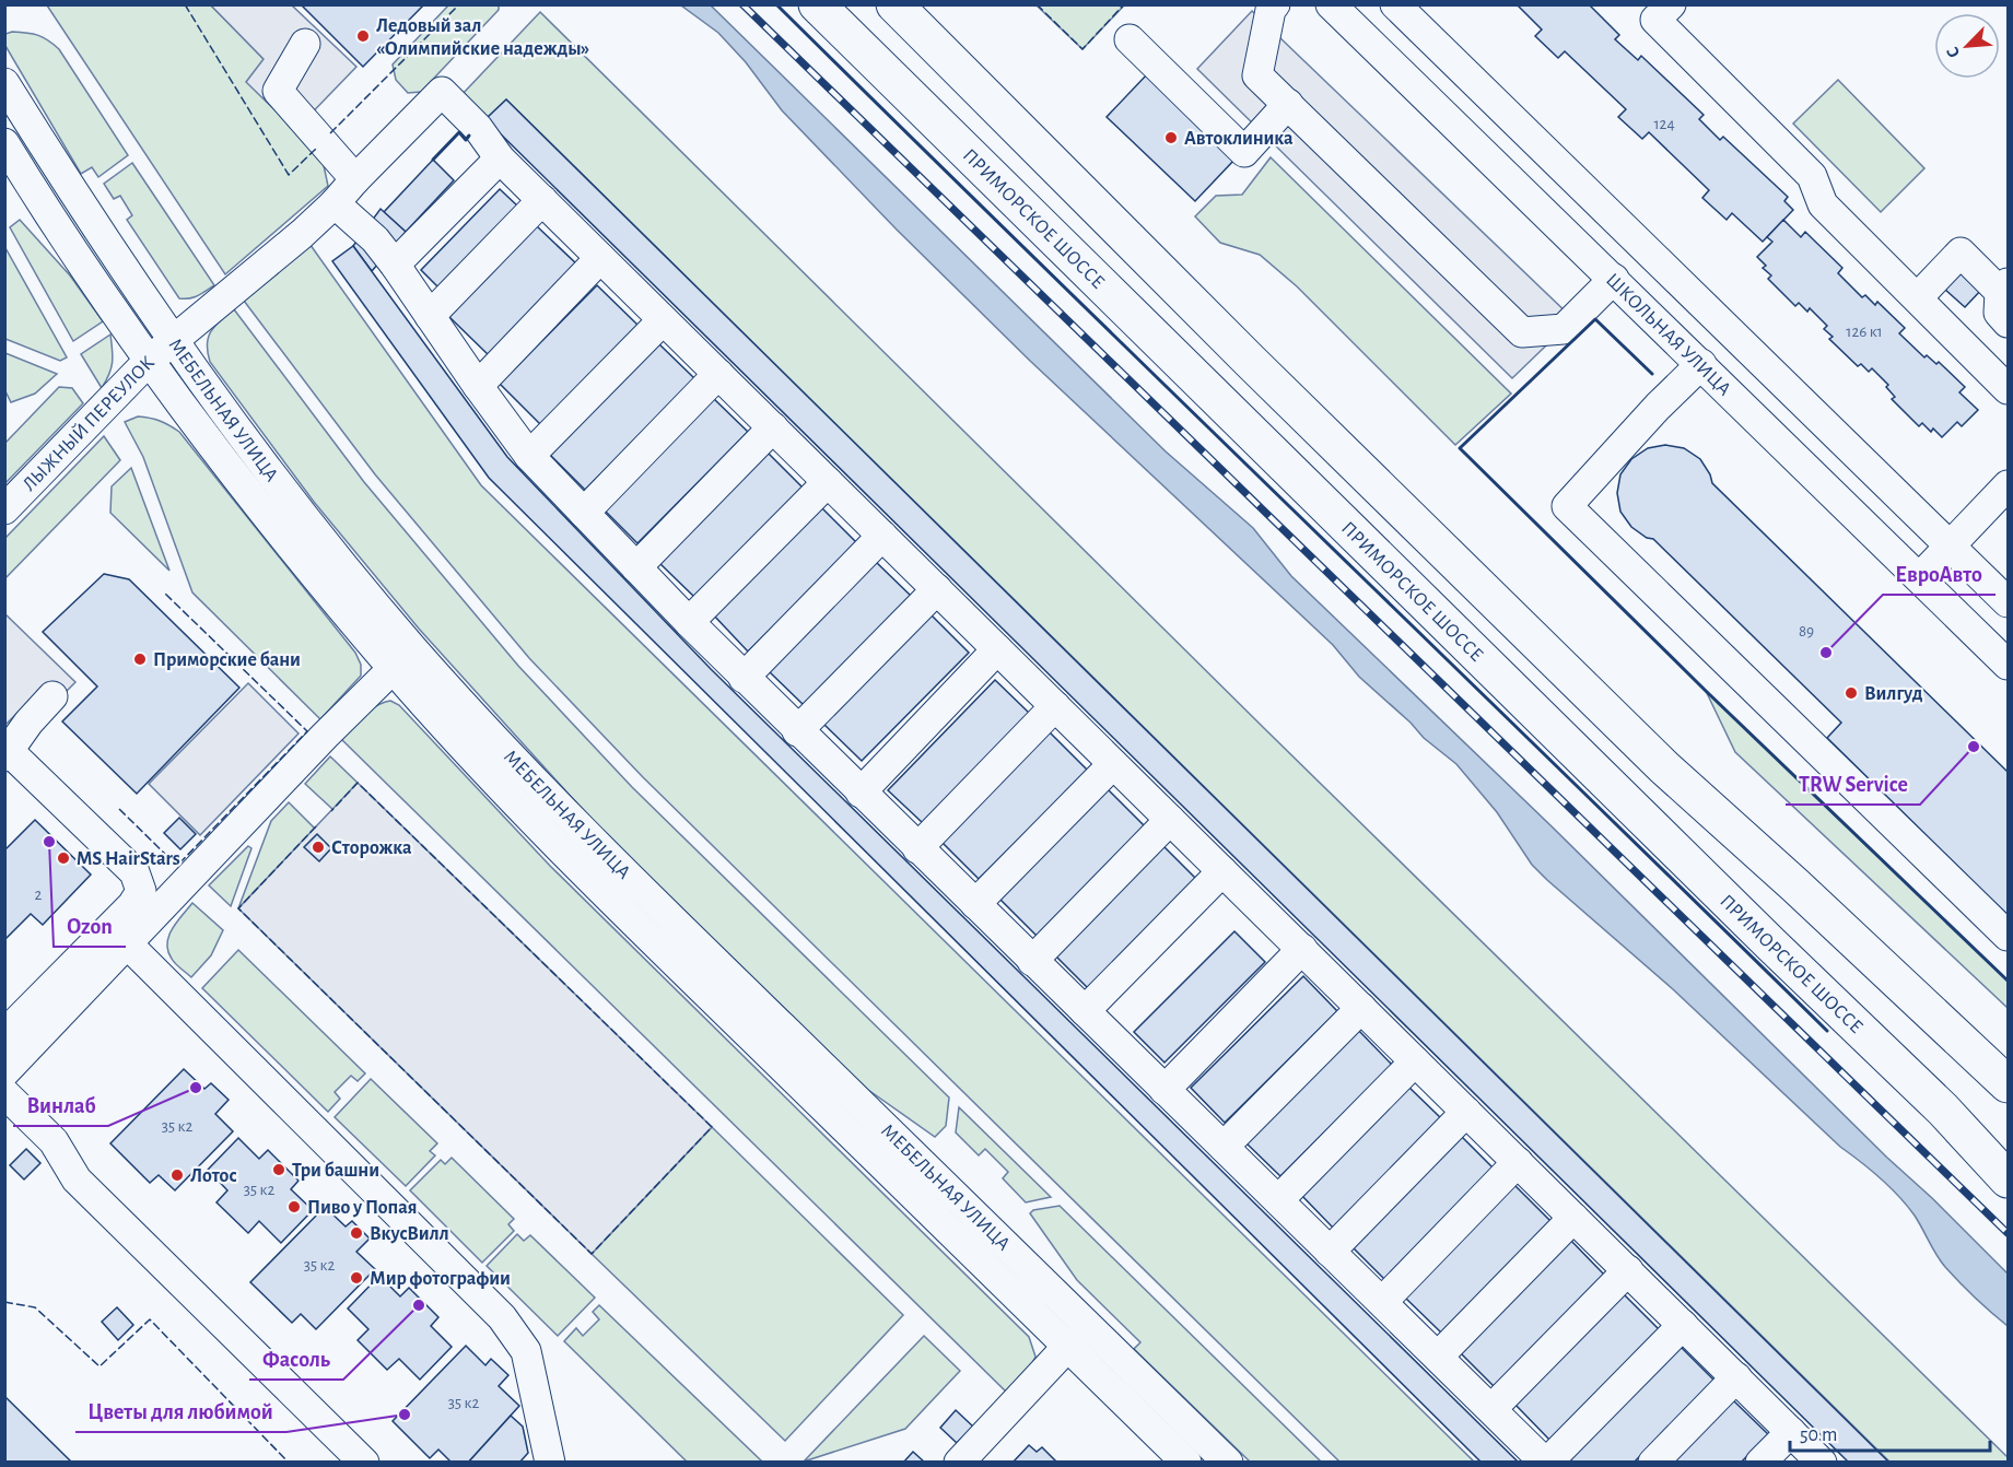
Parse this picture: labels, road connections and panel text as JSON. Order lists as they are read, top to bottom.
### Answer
{
  "streets": {
    "main road": ["ПРИМОРСКОЕ ШОССЕ"],
    "street": ["ШКОЛЬНАЯ УЛИЦА", "МЕБЕЛЬНАЯ УЛИЦА", "ЛЫЖНЫЙ ПЕРЕУЛОК"]
  },
  "crossings": [
    ["МЕБЕЛЬНАЯ УЛИЦА", "ЛЫЖНЫЙ ПЕРЕУЛОК"]
  ],
  "places": [
    "Ледовый зал «Олимпийские надежды»",
    "Автоклиника",
    "ЕвроАвто",
    "Приморские бани",
    "Вилгуд",
    "TRW Service",
    "Ozon",
    "Сторожка",
    "MS HairStars",
    "Винлаб",
    "Три башни",
    "Лотос",
    "Пиво у Попая",
    "ВкусВилл",
    "Мир фотографии",
    "Фасоль",
    "Цветы для любимой"
  ],
  "house_numbers": [
    "124",
    "126 к1",
    "89",
    "2",
    "35 к2",
    "35 к2",
    "35 к2",
    "35 к2"
  ],
  "scale_bar": "50 m",
  "north": "bottom left"
}
